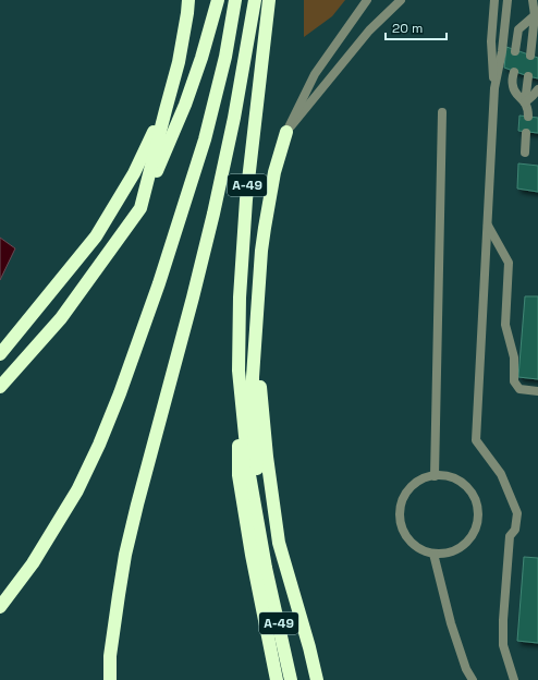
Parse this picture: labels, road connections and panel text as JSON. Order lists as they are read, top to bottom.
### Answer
{
  "streets": {
    "highway": ["A-49"]
  },
  "scale_bar": "20 m"
}
